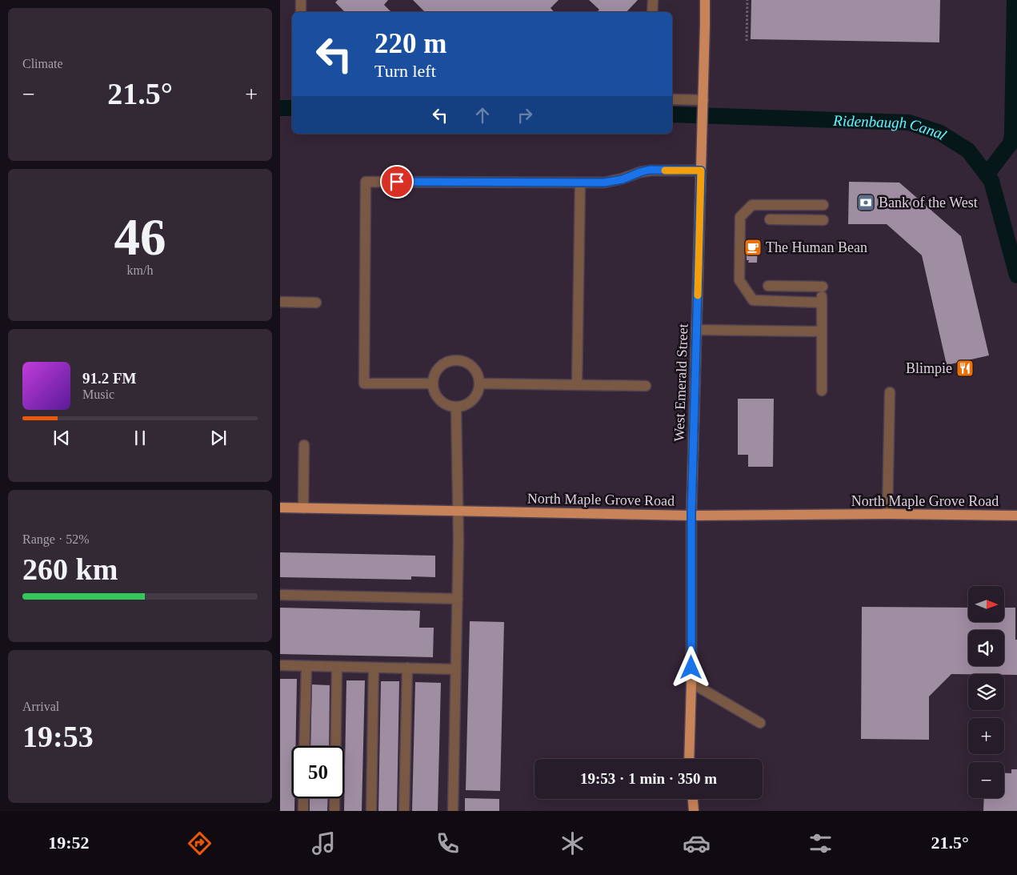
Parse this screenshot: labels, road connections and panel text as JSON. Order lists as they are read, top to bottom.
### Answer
{
  "streets": {
    "main road": ["West Emerald Street", "North Maple Grove Road"]
  },
  "crossings": [
    ["West Emerald Street", "North Maple Grove Road"]
  ],
  "water": ["Ridenbaugh Canal"],
  "places": {
    "bank": ["Bank of the West"],
    "cafe": ["The Human Bean"],
    "restaurant": ["Blimpie"]
  },
  "north": "right",
  "page": {
    "tile": [
      "Climate",
      ["46", "km/h"],
      ["Range · 52%", "260 km"],
      ["Arrival", "19:53"]
    ],
    "turn": ["220 m", "Turn left"],
    "heat": ["−", "21.5°", "+"],
    "song": ["91.2 FM", "Music"],
    "map_buttons": ["+", "−"],
    "limit": "50",
    "trip": "19:53 · 1 min · 350 m",
    "tabs": ["19:52", "21.5°"]
  }
}
